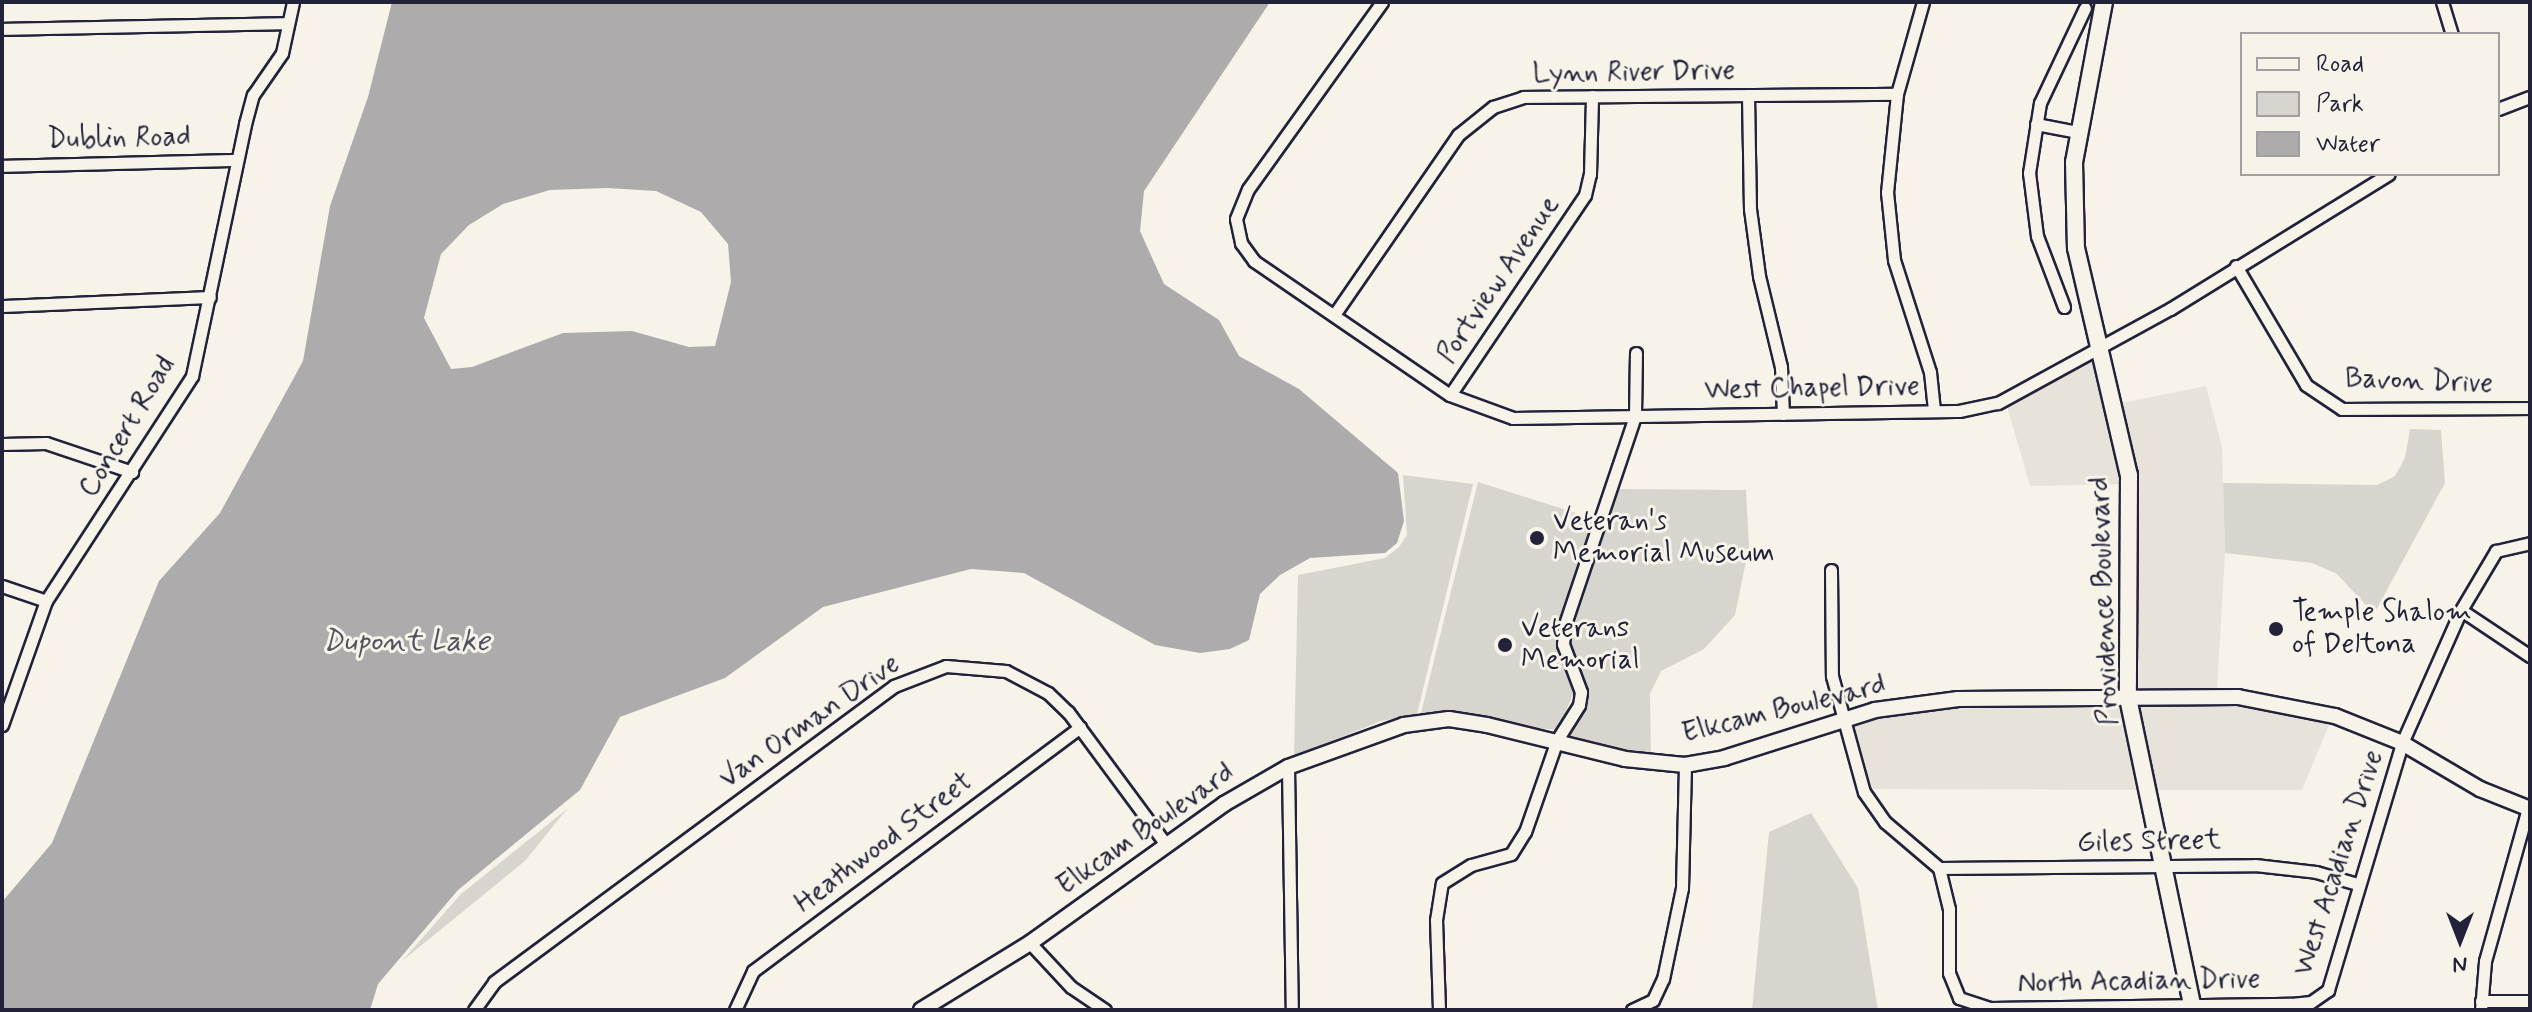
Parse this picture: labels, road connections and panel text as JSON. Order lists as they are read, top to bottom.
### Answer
{
  "streets": {
    "main road": ["Providence Boulevard"],
    "street": [
      "Lynn River Drive",
      "Dublin Road",
      "Portview Avenue",
      "Bavon Drive",
      "West Chapel Drive",
      "Concert Road",
      "Elkcam Boulevard",
      "Van Orman Drive",
      "Giles Street",
      "Heathwood Street",
      "West Acadian Drive",
      "North Acadian Drive"
    ]
  },
  "crossings": [
    ["Lynn River Drive", "Portview Avenue"],
    ["Lynn River Drive", "West Chapel Drive"],
    ["Dublin Road", "Concert Road"],
    ["Portview Avenue", "West Chapel Drive"],
    ["Bavon Drive", "West Chapel Drive"],
    ["West Chapel Drive", "Providence Boulevard"],
    ["Providence Boulevard", "Elkcam Boulevard"],
    ["Providence Boulevard", "Giles Street"],
    ["Providence Boulevard", "North Acadian Drive"],
    ["Elkcam Boulevard", "Van Orman Drive"],
    ["Elkcam Boulevard", "West Acadian Drive"],
    ["Van Orman Drive", "Heathwood Street"],
    ["Giles Street", "West Acadian Drive"],
    ["Giles Street", "North Acadian Drive"],
    ["West Acadian Drive", "North Acadian Drive"]
  ],
  "water": ["Dupont Lake"],
  "places": ["Veteran's Memorial Museum", "Temple Shalom of Deltona", "Veterans Memorial"],
  "legend": ["Road", "Park", "Water"],
  "north": "bottom"
}
